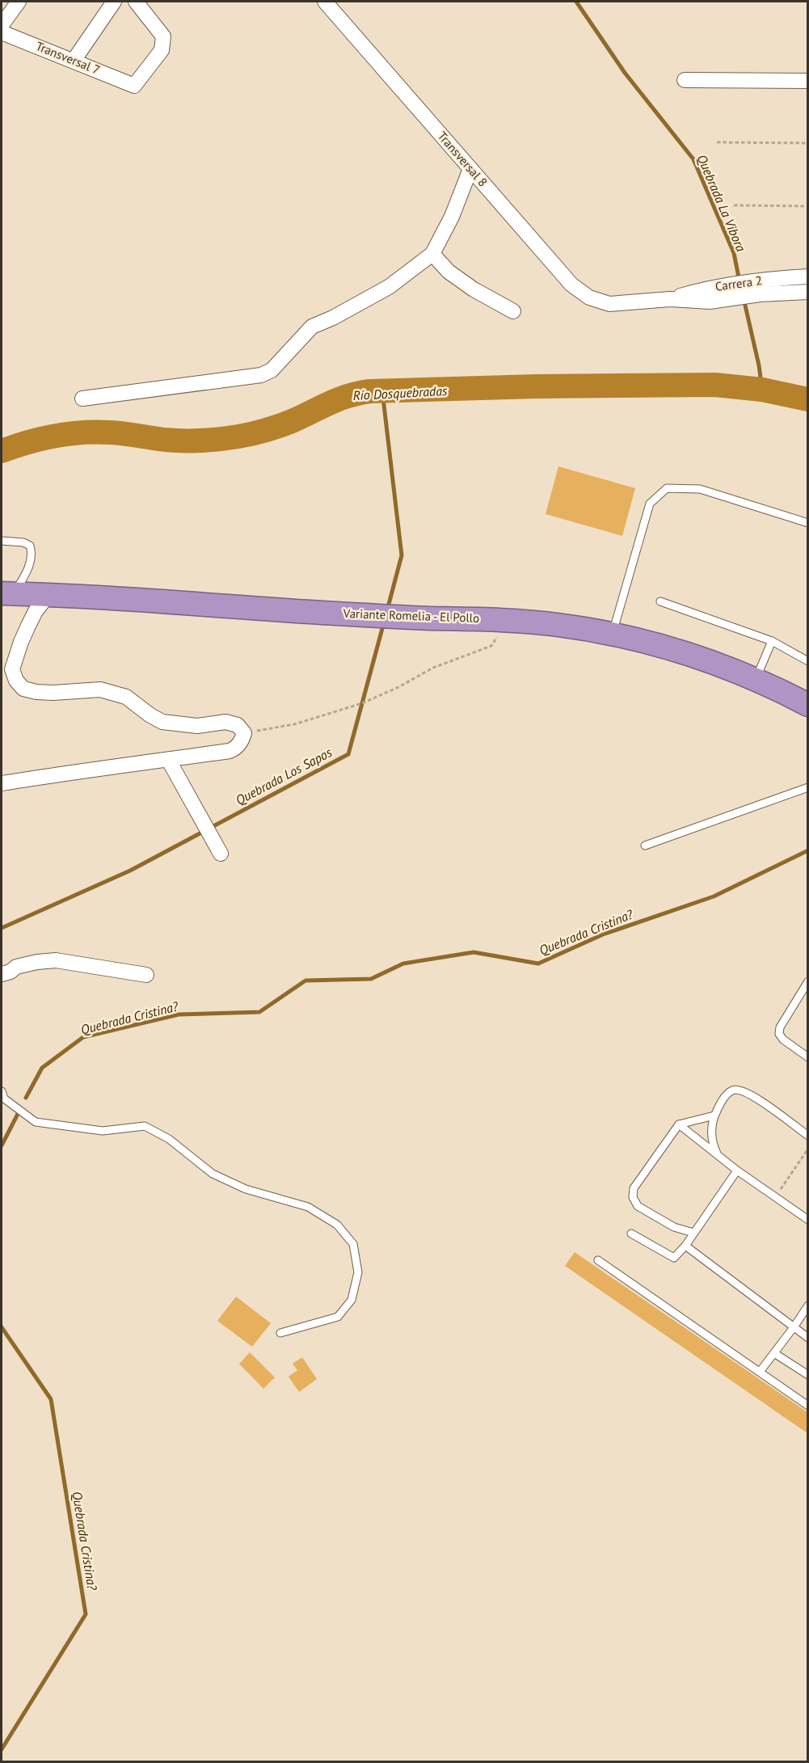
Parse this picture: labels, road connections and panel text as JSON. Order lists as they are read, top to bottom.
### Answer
{
  "streets": {
    "highway": ["Variante Romelia - El Pollo"],
    "street": ["Transversal 7", "Transversal 8", "Carrera 2"]
  },
  "crossings": [
    ["Transversal 8", "Carrera 2"]
  ],
  "water": [
    "Quebrada La Vibora",
    "Río Dosquebradas",
    "Quebrada Los Sapos",
    "Quebrada Cristina?"
  ]
}
